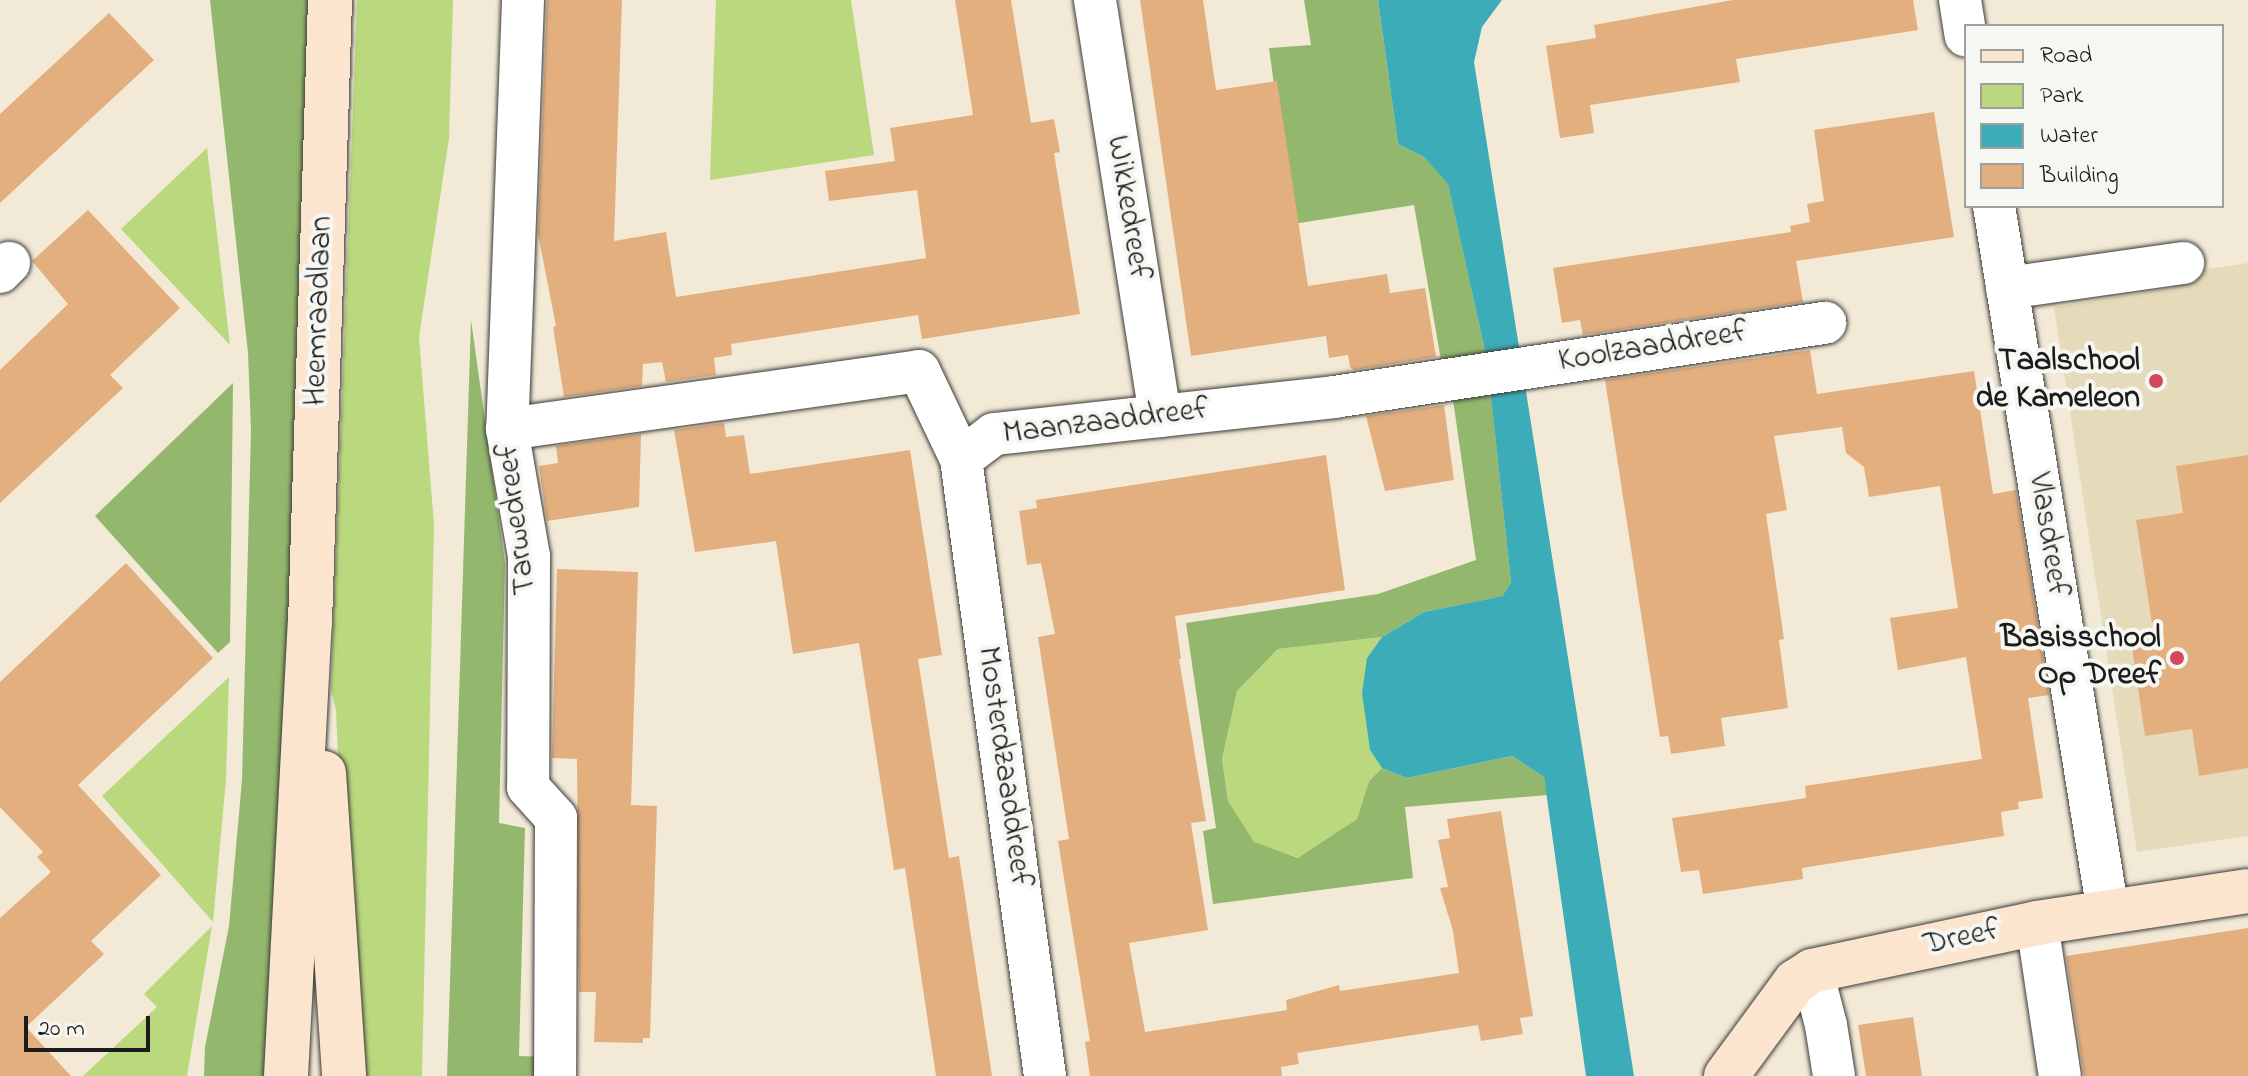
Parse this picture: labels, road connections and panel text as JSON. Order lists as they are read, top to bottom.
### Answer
{
  "streets": {
    "main road": ["Heemraadlaan", "Dreef"],
    "street": [
      "Wikkedreef",
      "Koolzaaddreef",
      "Maanzaaddreef",
      "Tarwedreef",
      "Vlasdreef",
      "Mosterdzaaddreef"
    ]
  },
  "crossings": [
    ["Wikkedreef", "Maanzaaddreef"],
    ["Koolzaaddreef", "Maanzaaddreef"],
    ["Maanzaaddreef", "Tarwedreef"],
    ["Maanzaaddreef", "Mosterdzaaddreef"],
    ["Vlasdreef", "Dreef"]
  ],
  "places": ["Taalschool de Kameleon", "Basisschool Op Dreef"],
  "legend": [
    "Road",
    "Park",
    "Water",
    "Building"
  ],
  "scale_bar": "20 m"
}
